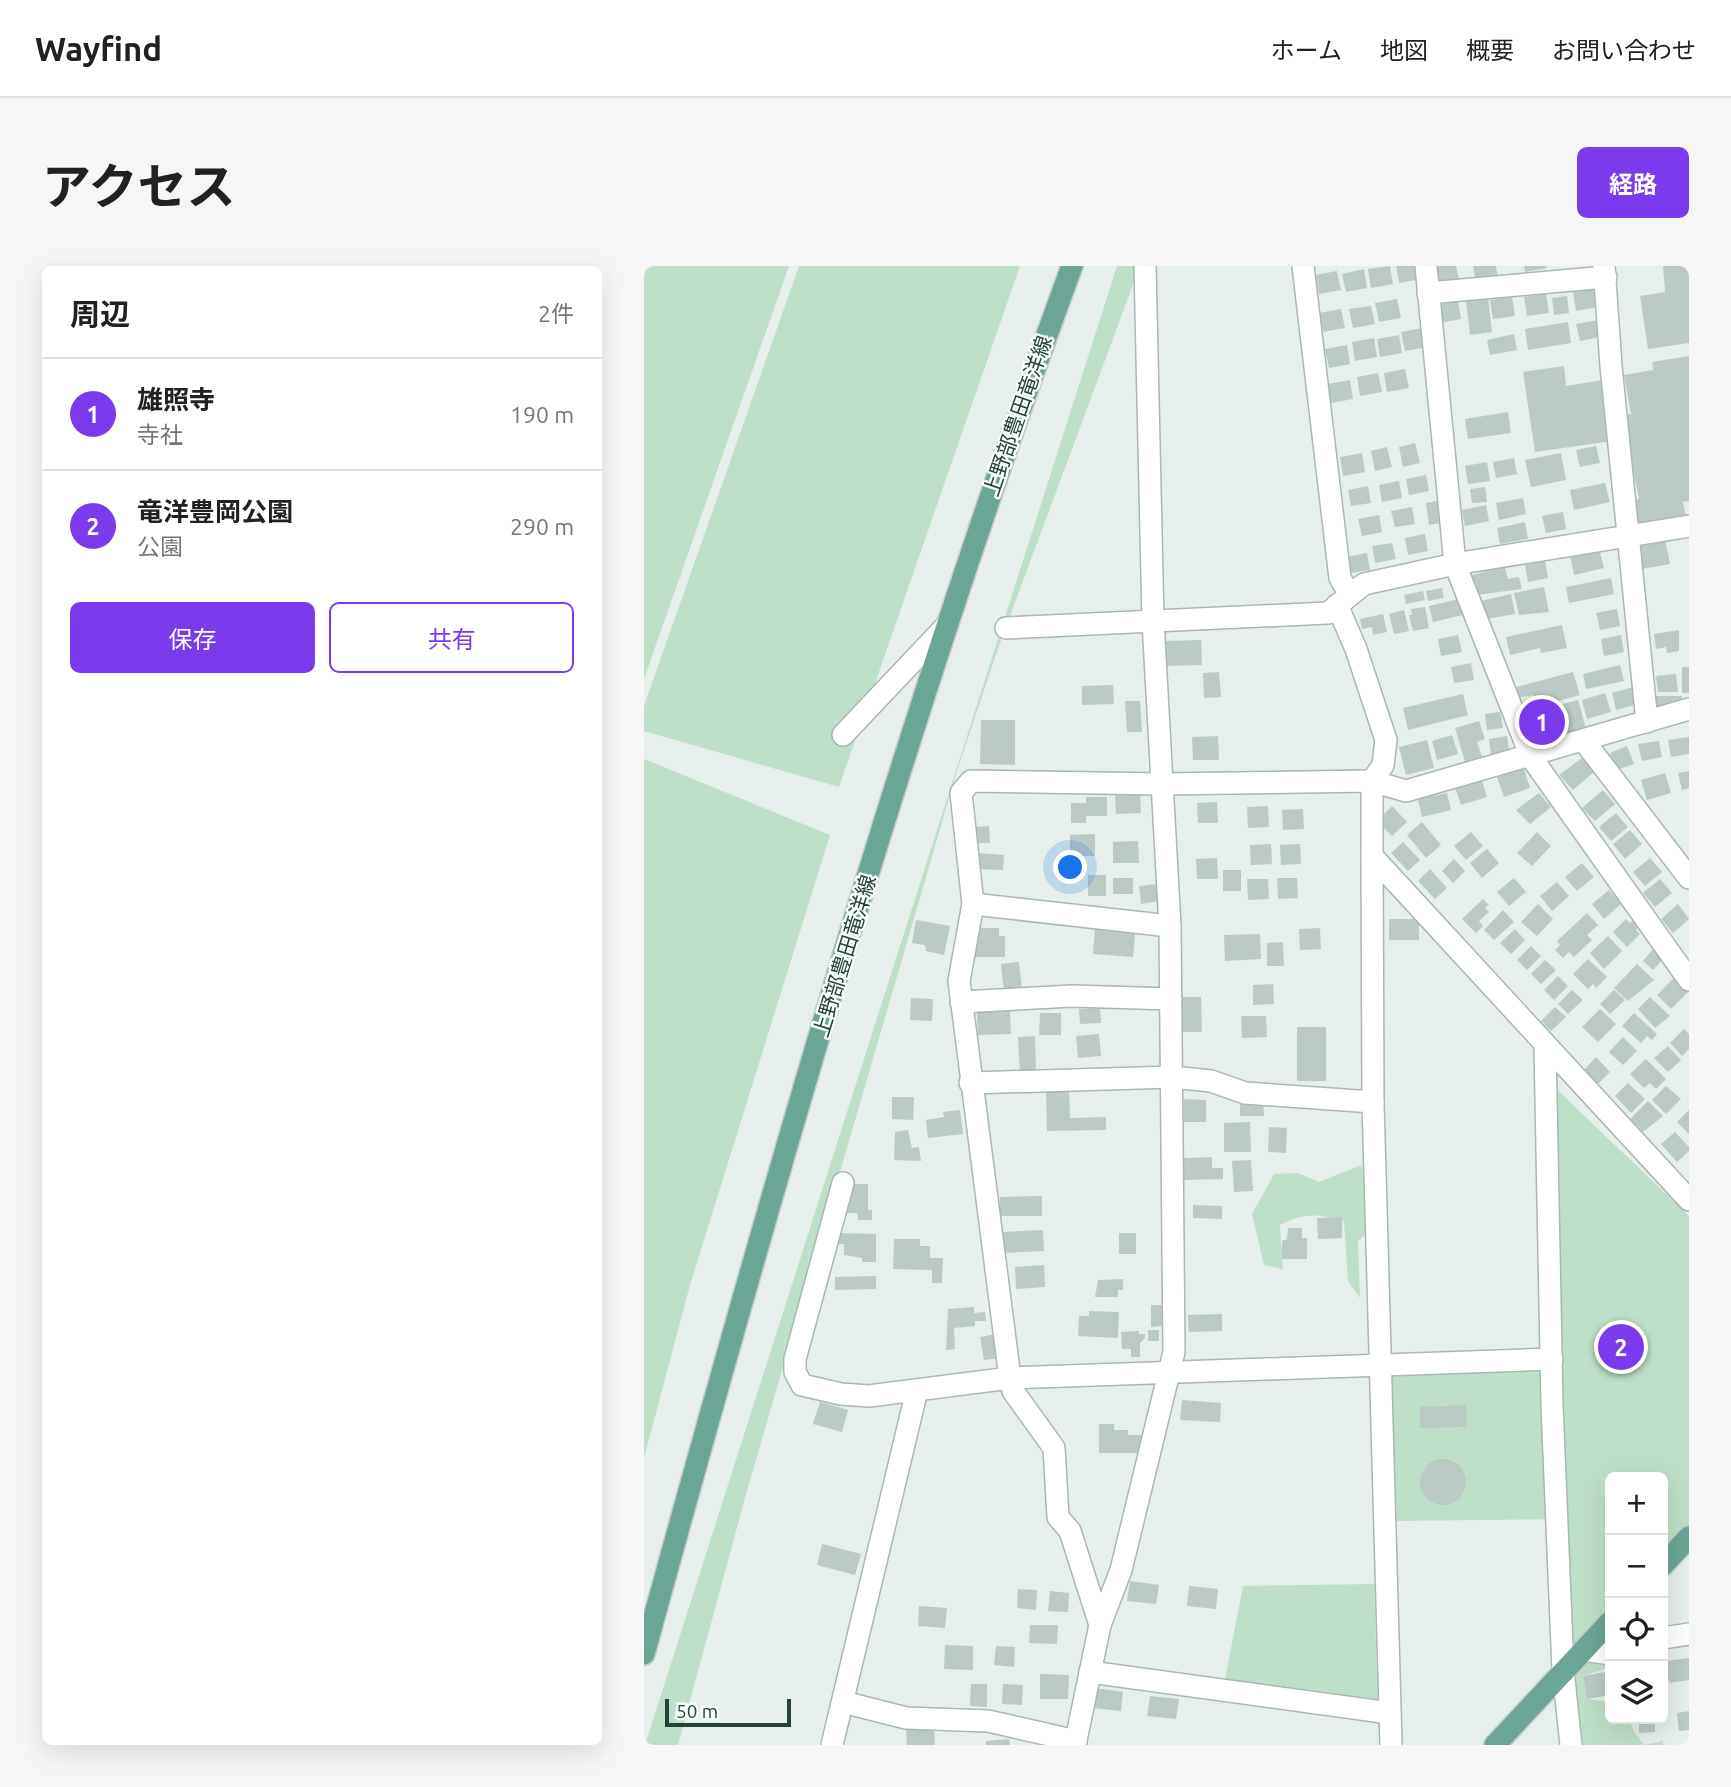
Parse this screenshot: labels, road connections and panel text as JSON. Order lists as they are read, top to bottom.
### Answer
{
  "streets": {
    "main road": ["上野部豊田竜洋線"]
  },
  "scale_bar": "50 m",
  "page": {
    "header": "Wayfind",
    "nav": [
      "ホーム",
      "地図",
      "概要",
      "お問い合わせ"
    ],
    "title": "アクセス",
    "buttons": [
      "経路",
      ["保存", "共有"]
    ],
    "heading": ["周辺", "2件"],
    "list": [
      {
        "mark": "1",
        "name": "雄照寺",
        "note": "寺社",
        "value": "190 m"
      },
      {
        "mark": "2",
        "name": "竜洋豊岡公園",
        "note": "公園",
        "value": "290 m"
      }
    ],
    "pins": ["1", "2"],
    "map_buttons": ["+", "−"],
    "scale": "50 m"
  }
}
